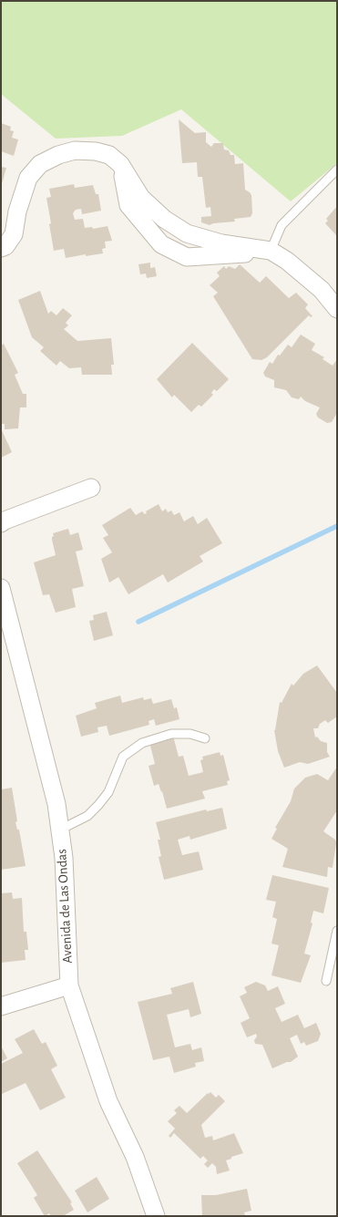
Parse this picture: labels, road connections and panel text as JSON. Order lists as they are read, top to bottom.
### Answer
{
  "streets": {
    "street": ["Avenida de Las Ondas"]
  }
}
